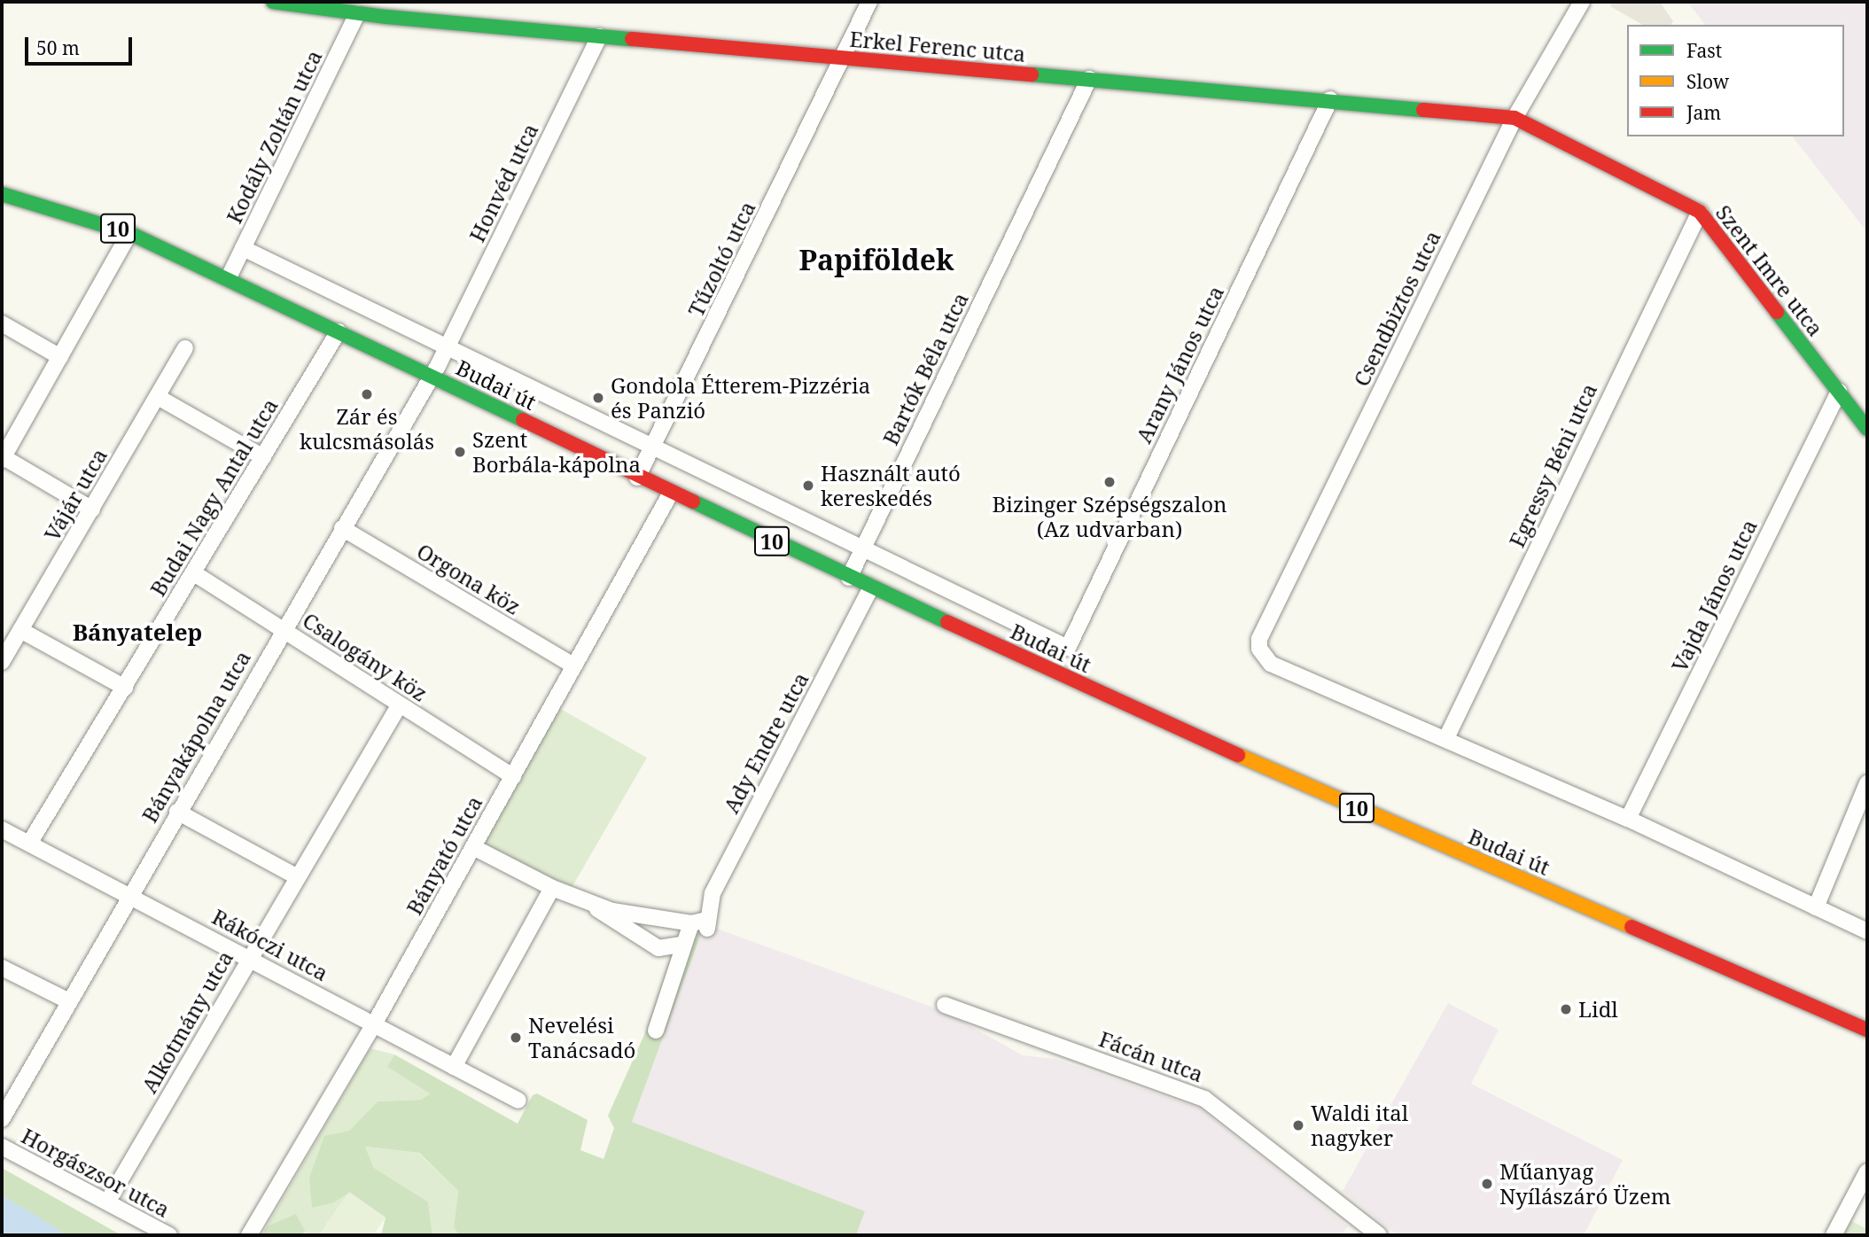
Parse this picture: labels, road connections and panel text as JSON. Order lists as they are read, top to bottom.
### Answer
{
  "streets": {
    "main road": [
      "Erkel Ferenc utca",
      "10",
      "Szent Imre utca",
      "Budai út"
    ],
    "street": [
      "Kodály Zoltán utca",
      "Honvéd utca",
      "Tűzoltó utca",
      "Csendbiztos utca",
      "Arany János utca",
      "Bartók Béla utca",
      "Egressy Béni utca",
      "Vájár utca",
      "Budai Nagy Antal utca",
      "Orgona köz",
      "Vajda János utca",
      "Csalogány köz",
      "Bányakápolna utca",
      "Ady Endre utca",
      "Bányató utca",
      "Rákóczi utca",
      "Alkotmány utca",
      "Fácán utca",
      "Horgászsor utca"
    ]
  },
  "crossings": [
    ["Erkel Ferenc utca", "Kodály Zoltán utca"],
    ["Erkel Ferenc utca", "Honvéd utca"],
    ["Erkel Ferenc utca", "Tűzoltó utca"],
    ["Erkel Ferenc utca", "Szent Imre utca"],
    ["Erkel Ferenc utca", "Csendbiztos utca"],
    ["Erkel Ferenc utca", "Arany János utca"],
    ["Erkel Ferenc utca", "Bartók Béla utca"],
    ["Kodály Zoltán utca", "10"],
    ["Kodály Zoltán utca", "Budai út"],
    ["Honvéd utca", "Budai út"],
    ["Honvéd utca", "Bányakápolna utca"],
    ["10", "Budai út"],
    ["Tűzoltó utca", "Budai út"],
    ["Szent Imre utca", "Csendbiztos utca"],
    ["Szent Imre utca", "Egressy Béni utca"],
    ["Szent Imre utca", "Vajda János utca"],
    ["Csendbiztos utca", "Egressy Béni utca"],
    ["Arany János utca", "Budai út"],
    ["Bartók Béla utca", "Budai út"],
    ["Budai út", "Budai Nagy Antal utca"],
    ["Budai út", "Bányakápolna utca"],
    ["Budai út", "Ady Endre utca"],
    ["Budai út", "Bányató utca"],
    ["Budai Nagy Antal utca", "Csalogány köz"],
    ["Budai Nagy Antal utca", "Rákóczi utca"],
    ["Orgona köz", "Bányakápolna utca"],
    ["Orgona köz", "Bányató utca"],
    ["Csalogány köz", "Bányakápolna utca"],
    ["Csalogány köz", "Bányató utca"],
    ["Csalogány köz", "Alkotmány utca"],
    ["Bányakápolna utca", "Rákóczi utca"],
    ["Bányató utca", "Rákóczi utca"],
    ["Rákóczi utca", "Alkotmány utca"],
    ["Alkotmány utca", "Horgászsor utca"]
  ],
  "districts": ["Papiföldek", "Bányatelep"],
  "places": [
    "Zár és kulcsmásolás",
    "Gondola Étterem-Pizzéria és Panzió",
    "Szent Borbála-kápolna",
    "Bizinger Szépségszalon (Az udvarban)",
    "Használt autó kereskedés",
    "Lidl",
    "Nevelési Tanácsadó",
    "Waldi ital nagyker",
    "Műanyag Nyílászáró Üzem"
  ],
  "legend": ["Fast", "Slow", "Jam"],
  "scale_bar": "50 m"
}
